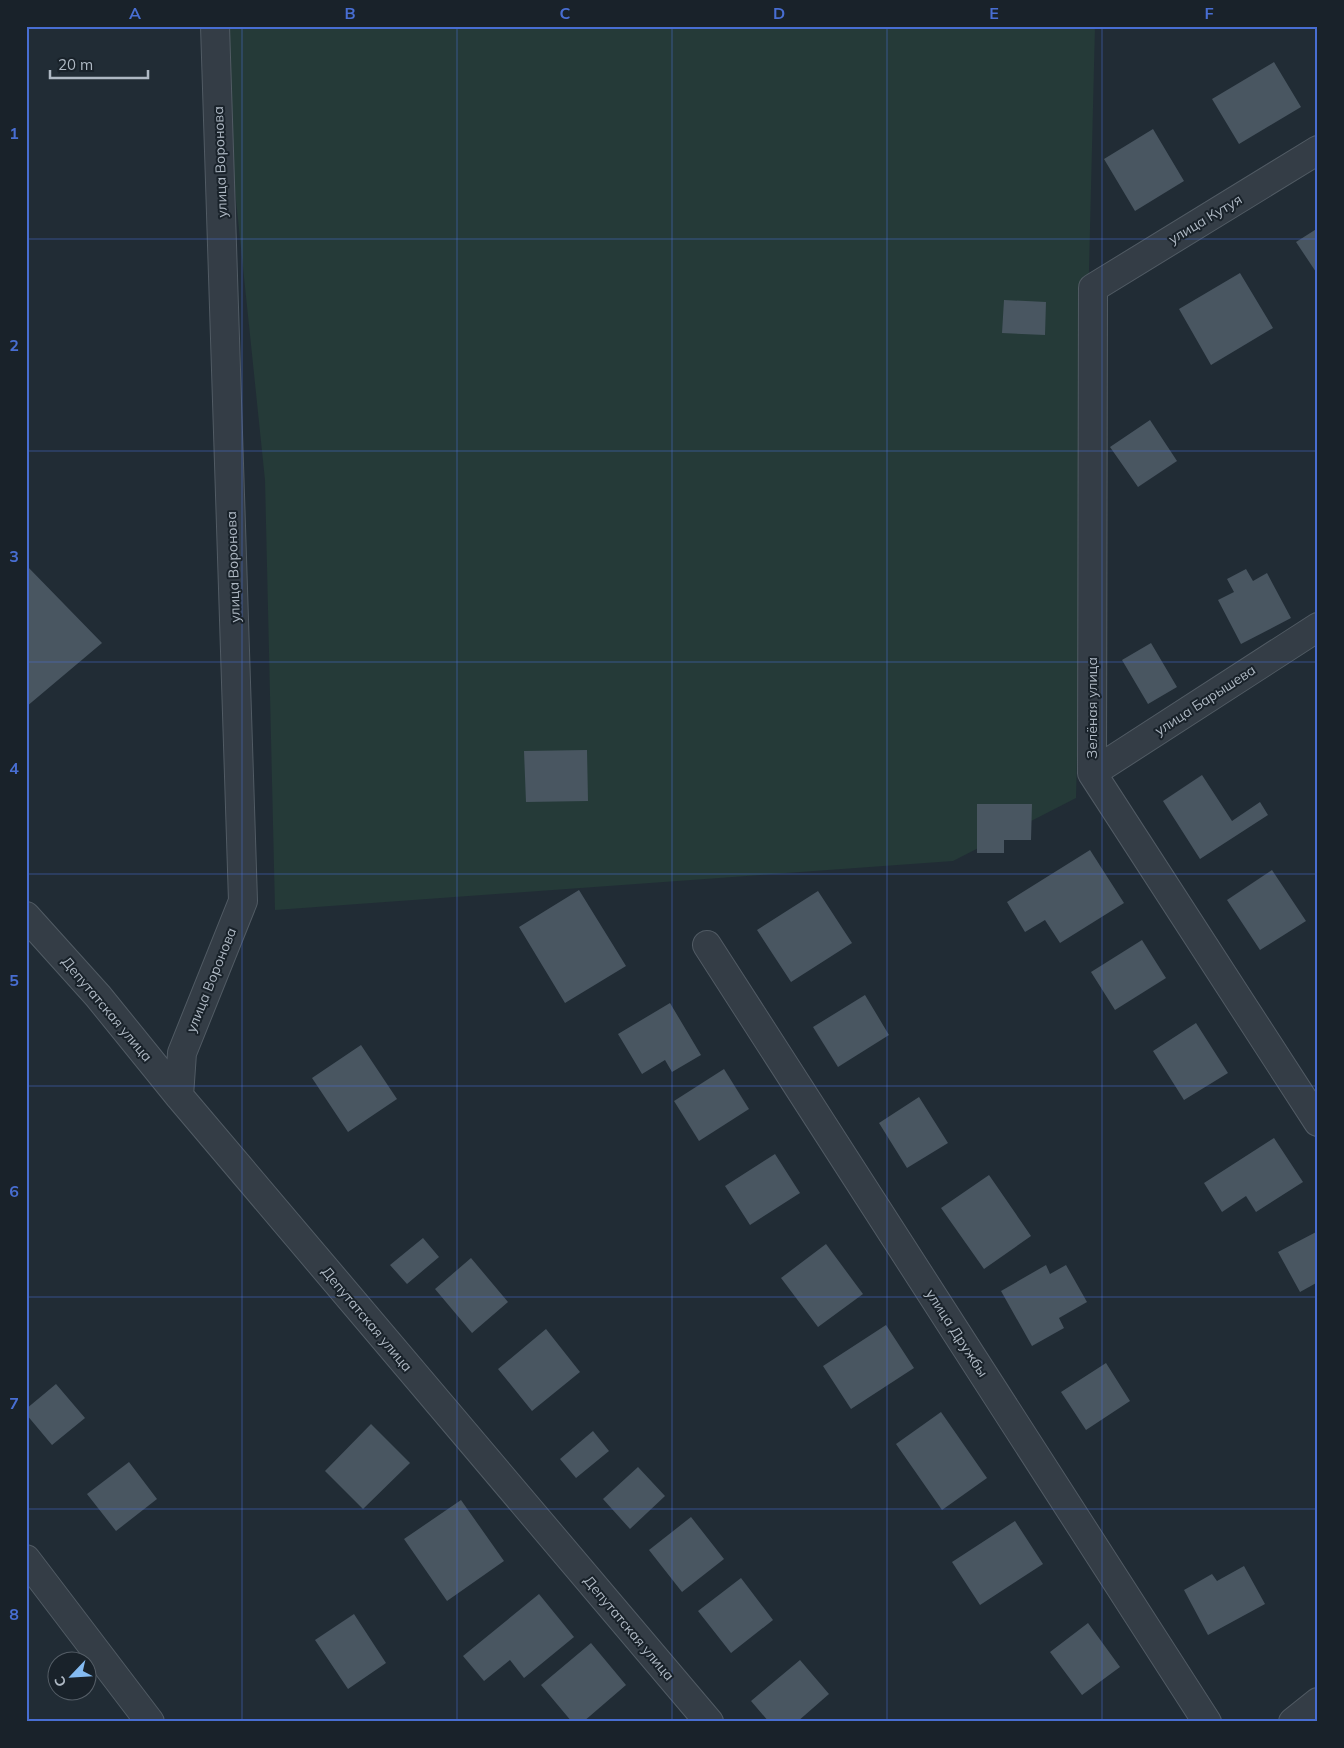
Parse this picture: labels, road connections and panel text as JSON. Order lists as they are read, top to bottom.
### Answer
{
  "streets": {
    "street": [
      "улица Воронова",
      "улица Кутуя",
      "улица Барышева",
      "Зелёная улица",
      "Депутатская улица",
      "улица Дружбы"
    ]
  },
  "crossings": [
    ["улица Воронова", "Депутатская улица"],
    ["улица Кутуя", "Зелёная улица"],
    ["улица Барышева", "Зелёная улица"]
  ],
  "scale_bar": "20 m",
  "north": "bottom left",
  "grid": {
    "columns": [
      "A",
      "B",
      "C",
      "D",
      "E",
      "F"
    ],
    "rows": [
      "1",
      "2",
      "3",
      "4",
      "5",
      "6",
      "7",
      "8"
    ]
  }
}
